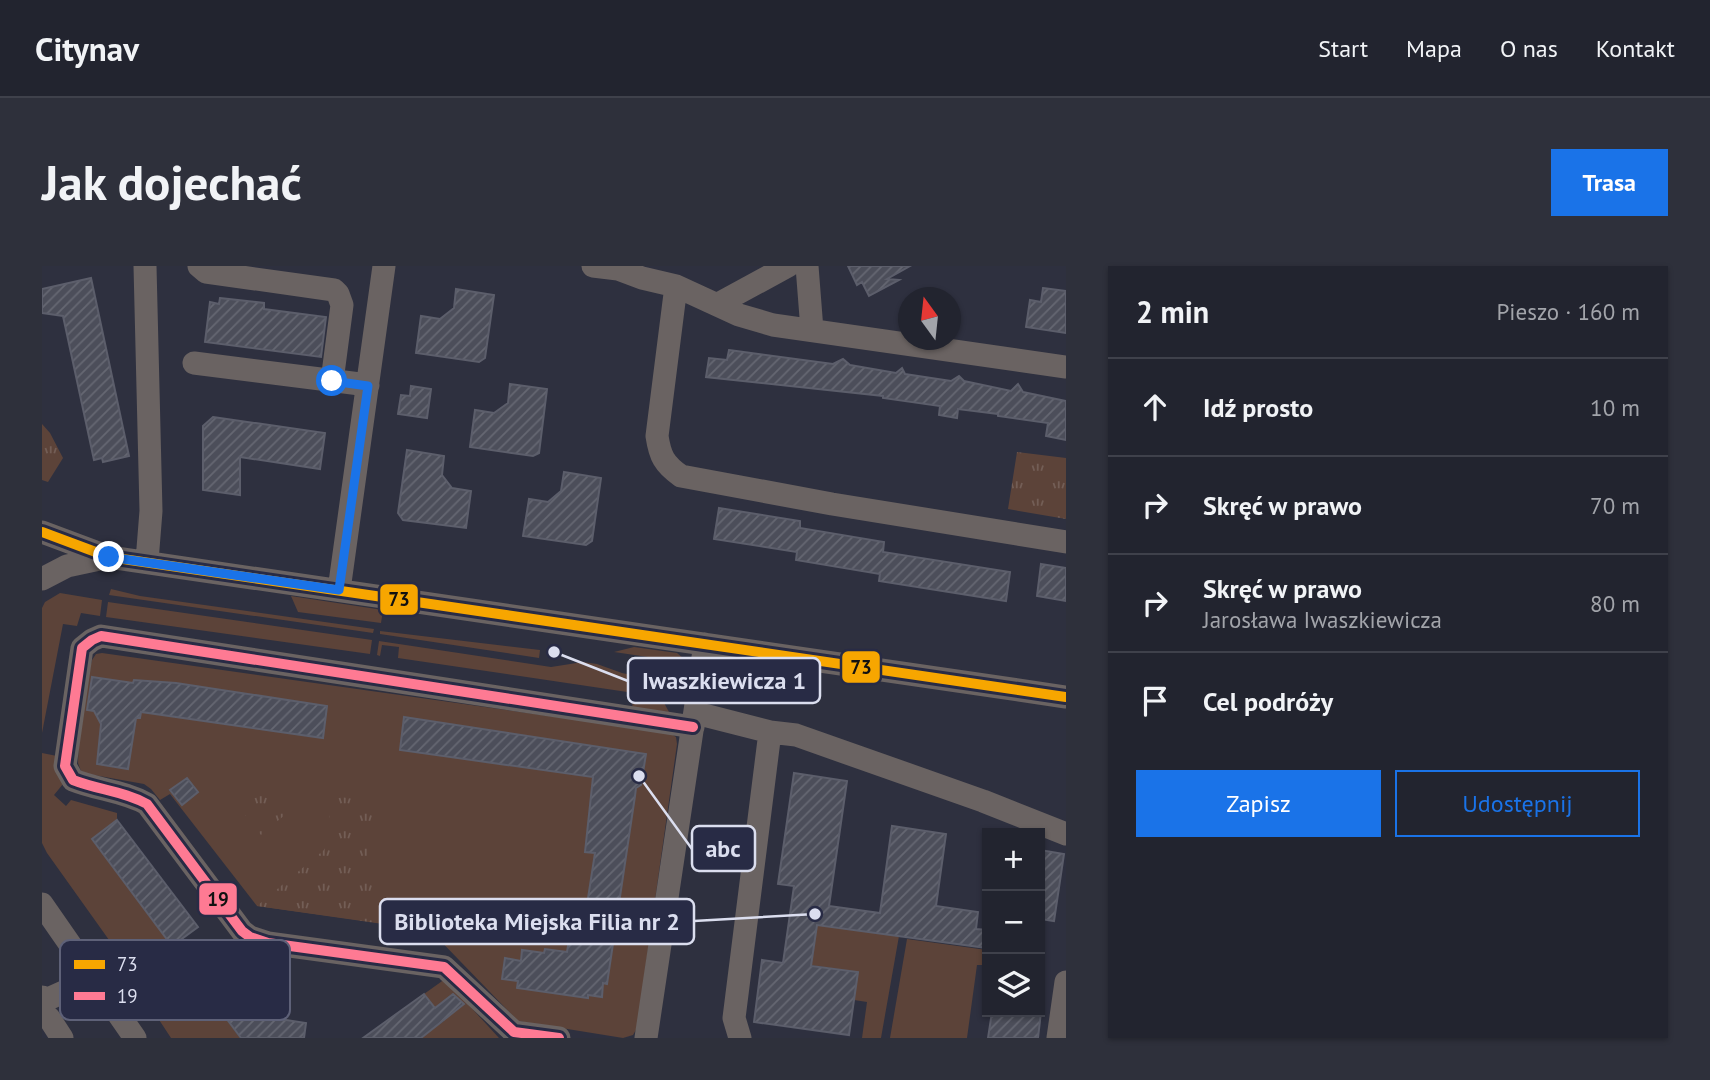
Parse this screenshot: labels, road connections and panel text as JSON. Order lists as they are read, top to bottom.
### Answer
{
  "places": ["Iwaszkiewicza 1", "abc", "Biblioteka Miejska Filia nr 2"],
  "lines": ["transit line 73", "transit line 19"],
  "legend": ["73", "19"],
  "north": "top",
  "page": {
    "header": "Citynav",
    "nav": [
      "Start",
      "Mapa",
      "O nas",
      "Kontakt"
    ],
    "buttons": [
      "Trasa",
      ["Zapisz", "Udostępnij"]
    ],
    "title": "Jak dojechać",
    "heading": ["2 min", "Pieszo · 160 m"],
    "list": [
      ["Idź prosto", "10 m"],
      ["Skręć w prawo", "70 m"],
      ["Skręć w prawo", "Jarosława Iwaszkiewicza", "80 m"],
      "Cel podróży"
    ],
    "map_buttons": ["+", "−"]
  }
}
